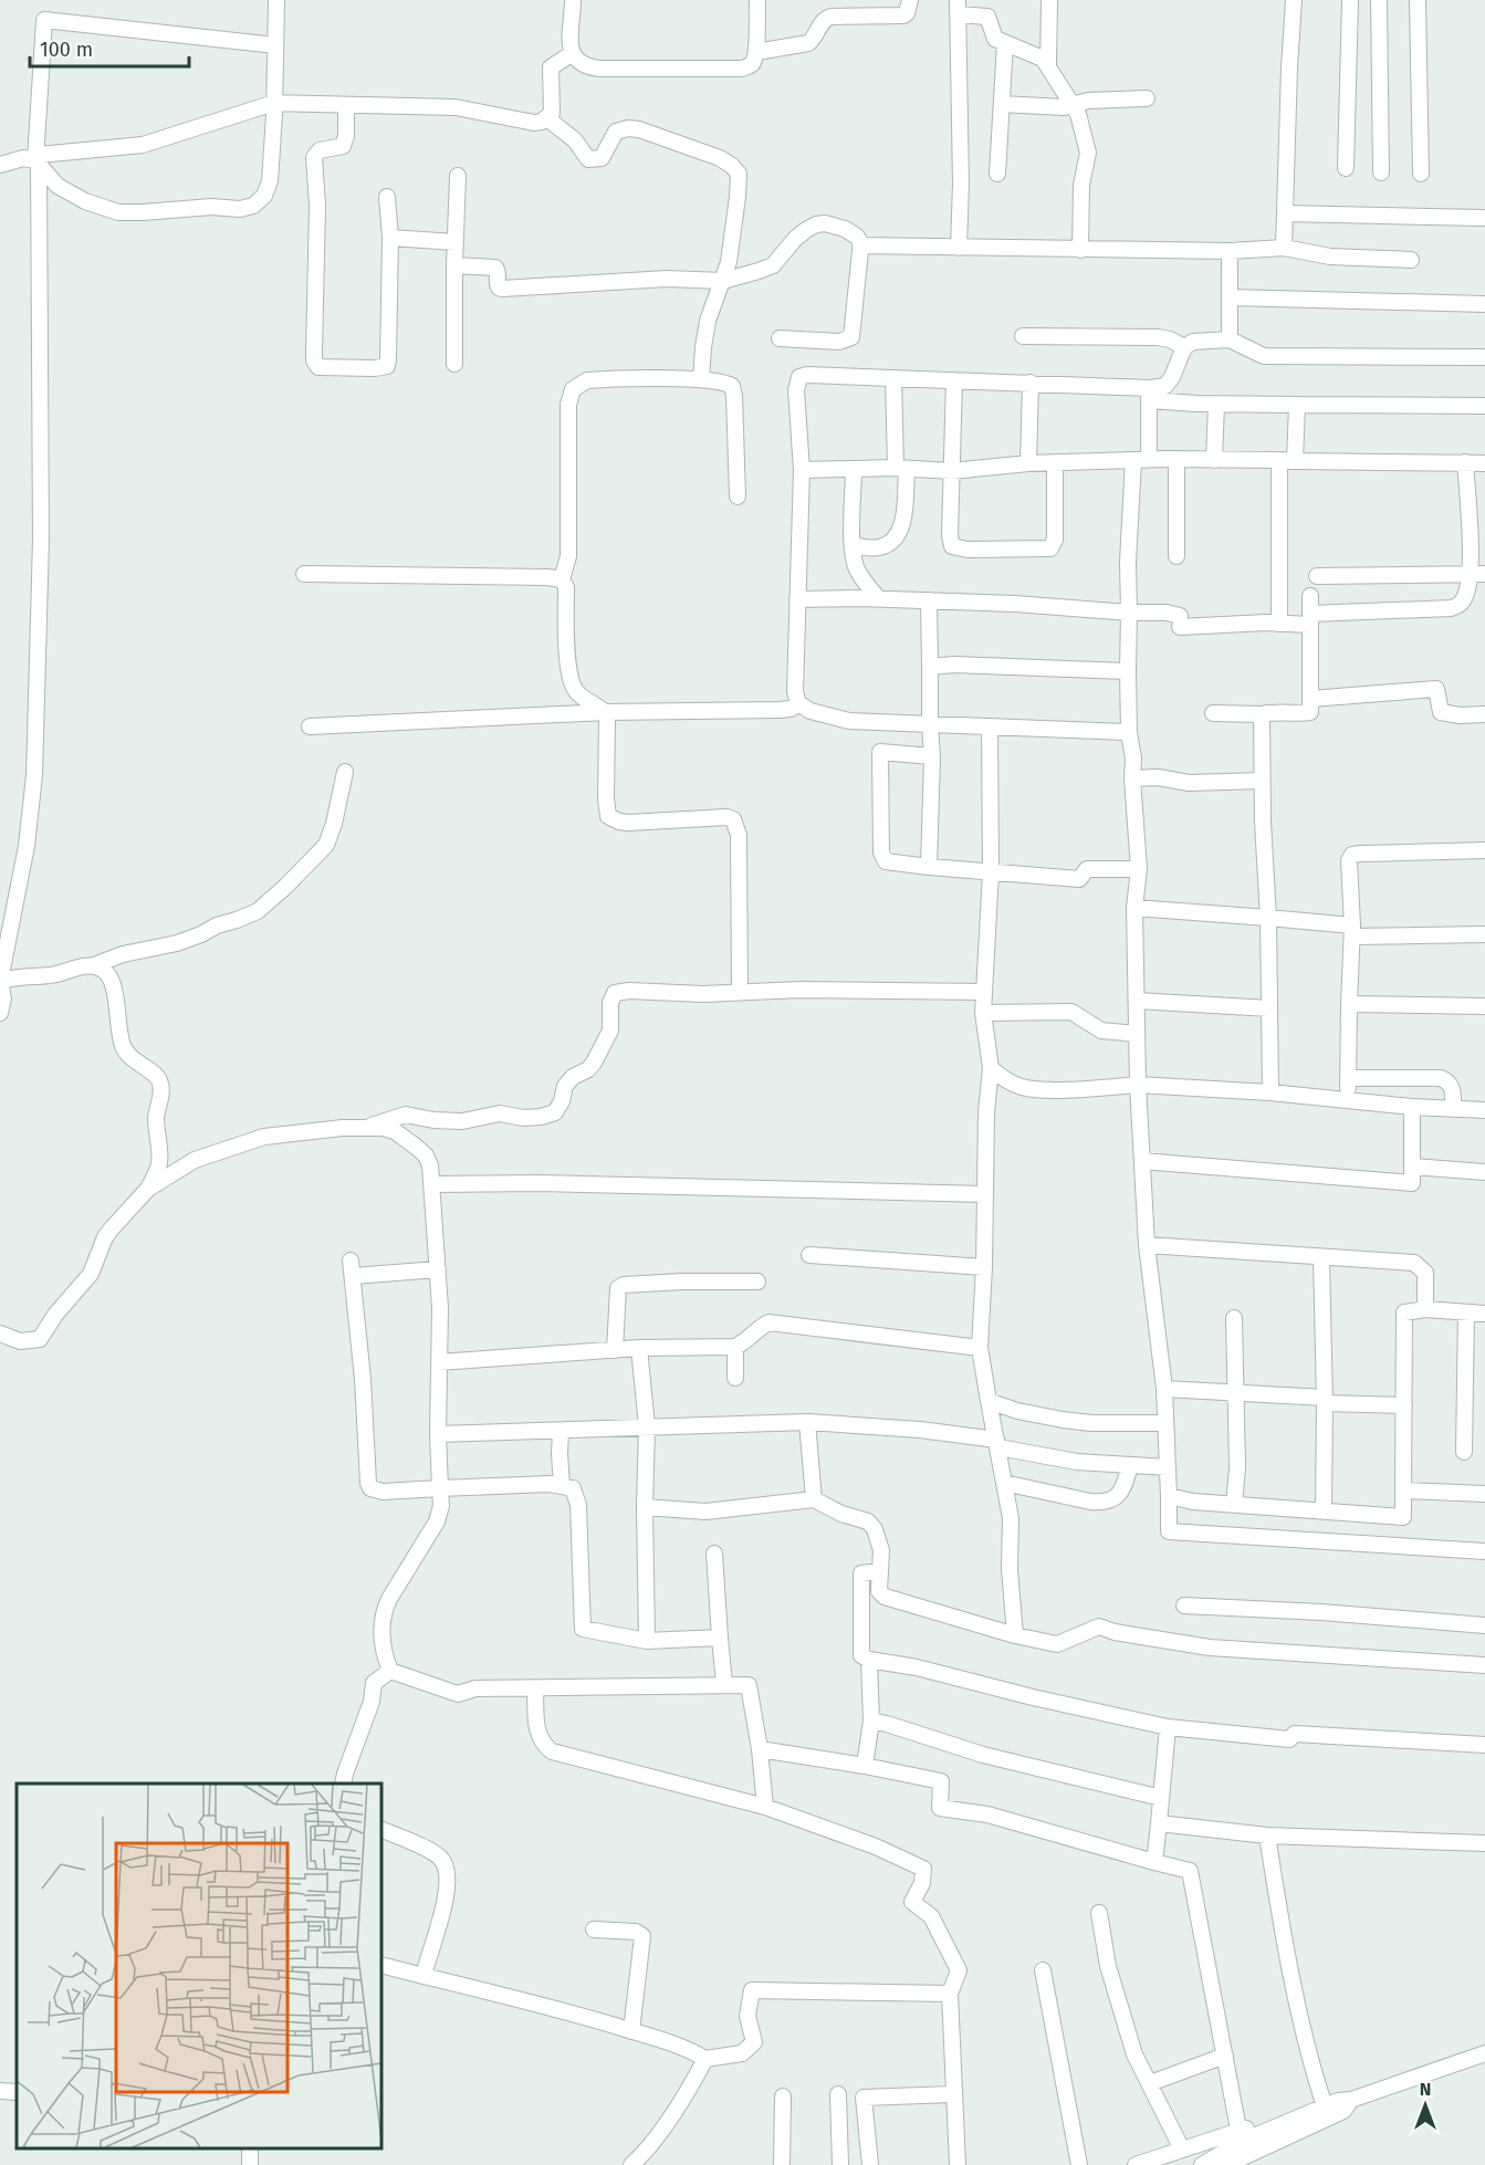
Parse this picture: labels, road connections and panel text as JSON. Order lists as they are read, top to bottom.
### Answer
{
  "scale_bar": "100 m",
  "north": "top"
}
